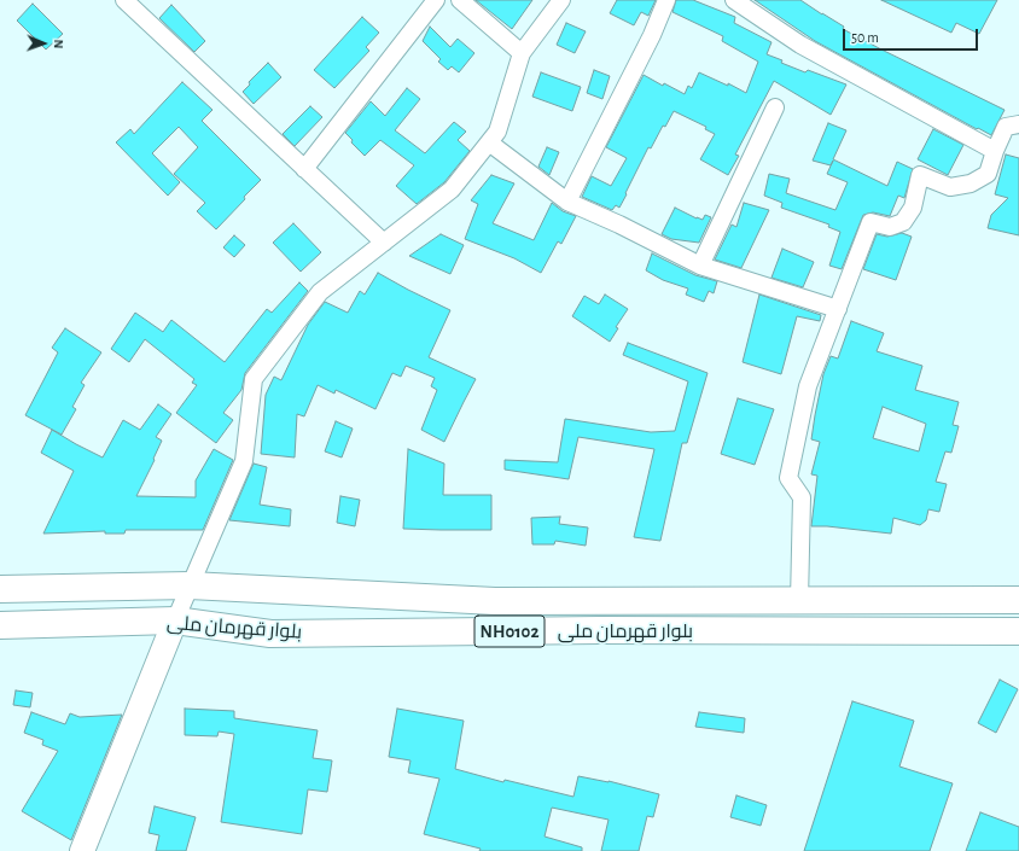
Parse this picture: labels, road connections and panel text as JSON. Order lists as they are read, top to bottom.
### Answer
{
  "streets": {
    "highway": ["بلوار قهرمان ملی", "NH0102"]
  },
  "scale_bar": "50 m",
  "north": "right"
}
